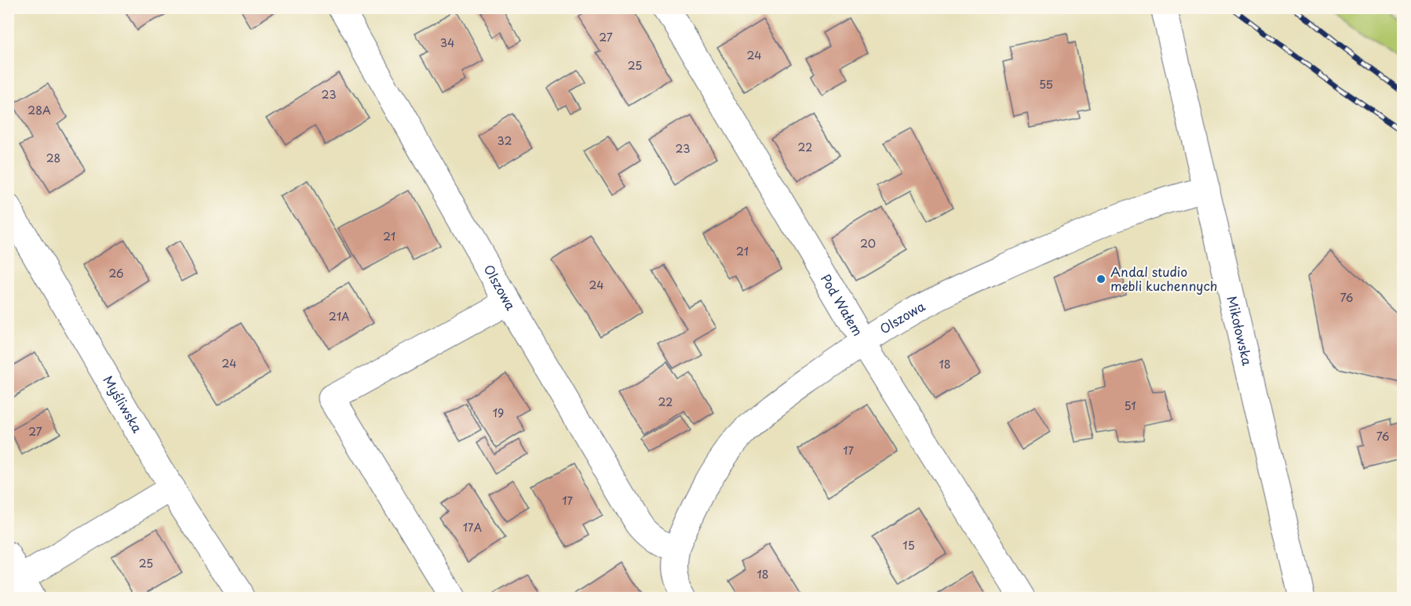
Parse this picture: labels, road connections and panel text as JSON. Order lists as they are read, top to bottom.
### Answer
{
  "streets": {
    "street": [
      "Olszowa",
      "Pod Wałem",
      "Mikołowska",
      "Myśliwska"
    ]
  },
  "crossings": [
    ["Olszowa", "Pod Wałem"],
    ["Olszowa", "Mikołowska"]
  ],
  "places": ["Andal studio mebli kuchennych"],
  "house_numbers": [
    "27",
    "34",
    "24",
    "25",
    "55",
    "23",
    "28A",
    "32",
    "22",
    "23",
    "28",
    "21",
    "20",
    "21",
    "26",
    "24",
    "76",
    "21A",
    "24",
    "18",
    "22",
    "51",
    "19",
    "27",
    "76",
    "17",
    "17",
    "17A",
    "15",
    "25",
    "18"
  ]
}
